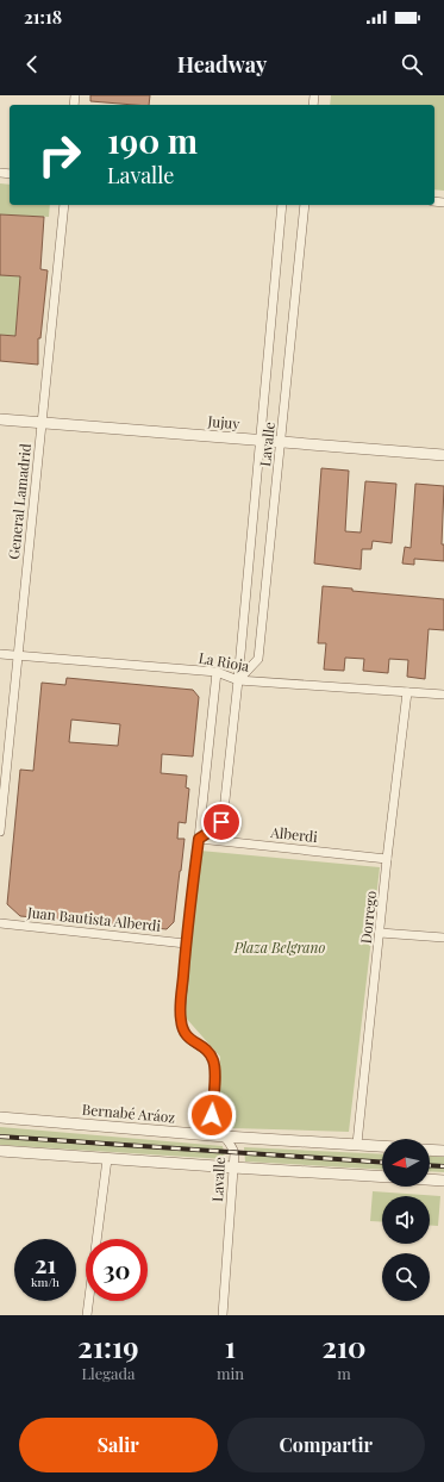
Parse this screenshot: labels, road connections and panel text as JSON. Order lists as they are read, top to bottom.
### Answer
{
  "streets": {
    "street": [
      "Jujuy",
      "Lavalle",
      "General Lamadrid",
      "La Rioja",
      "Alberdi",
      "Dorrego",
      "Juan Bautista Alberdi",
      "Bernabé Aráoz"
    ]
  },
  "crossings": [
    ["Jujuy", "Lavalle"],
    ["Jujuy", "General Lamadrid"],
    ["Lavalle", "La Rioja"],
    ["Lavalle", "Alberdi"],
    ["Lavalle", "Juan Bautista Alberdi"],
    ["Lavalle", "Bernabé Aráoz"],
    ["General Lamadrid", "La Rioja"],
    ["La Rioja", "Dorrego"],
    ["Alberdi", "Dorrego"],
    ["Dorrego", "Bernabé Aráoz"]
  ],
  "parks": ["Plaza Belgrano"],
  "north": "left",
  "page": {
    "status": "21:18",
    "header": "Headway",
    "turn": ["190 m", "Lavalle"],
    "speed": "21 km/h",
    "limit": "30",
    "eta": [
      "21:19",
      "Llegada",
      "1",
      "min",
      "210",
      "m"
    ],
    "buttons": ["Salir", "Compartir"]
  }
}
